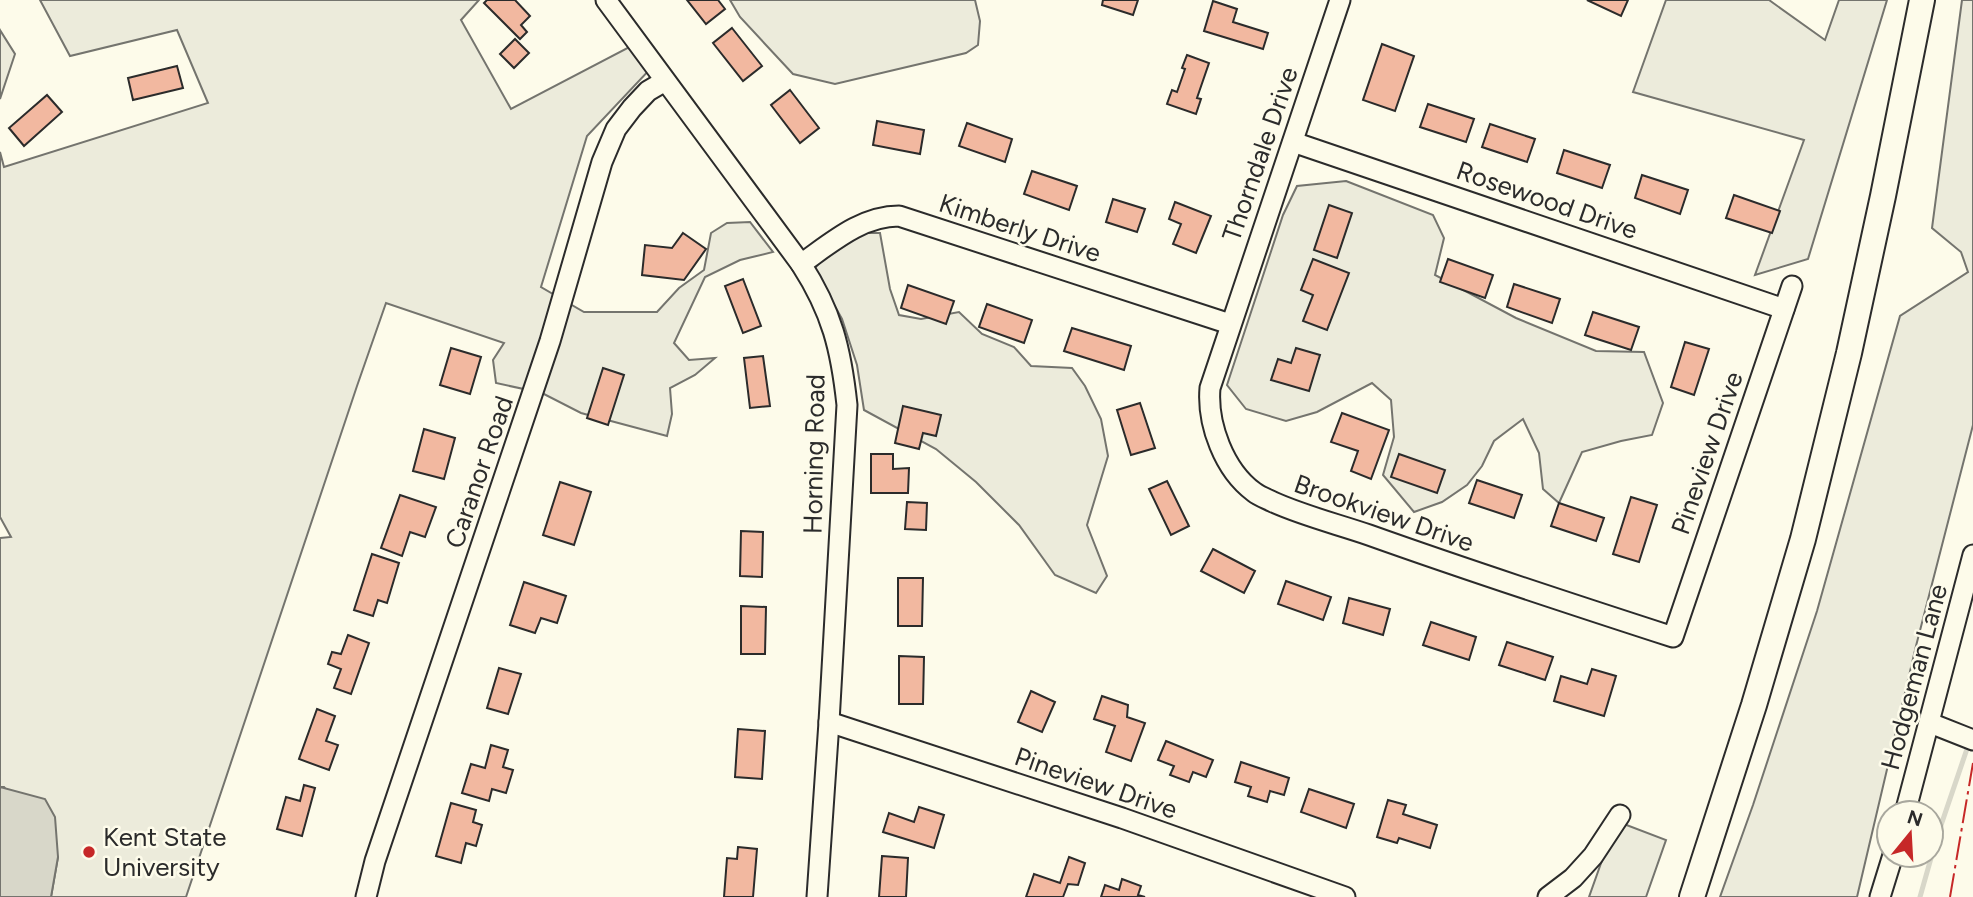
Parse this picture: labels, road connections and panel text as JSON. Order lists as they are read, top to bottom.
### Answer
{
  "streets": {
    "street": [
      "Thorndale Drive",
      "Rosewood Drive",
      "Kimberly Drive",
      "Pineview Drive",
      "Horning Road",
      "Caranor Road",
      "Brookview Drive",
      "Hodgeman Lane"
    ]
  },
  "crossings": [
    ["Thorndale Drive", "Rosewood Drive"],
    ["Thorndale Drive", "Kimberly Drive"],
    ["Thorndale Drive", "Brookview Drive"],
    ["Rosewood Drive", "Pineview Drive"],
    ["Kimberly Drive", "Horning Road"],
    ["Kimberly Drive", "Brookview Drive"],
    ["Pineview Drive", "Horning Road"],
    ["Pineview Drive", "Brookview Drive"],
    ["Horning Road", "Caranor Road"]
  ],
  "places": ["Kent State University"],
  "north": "top"
}
